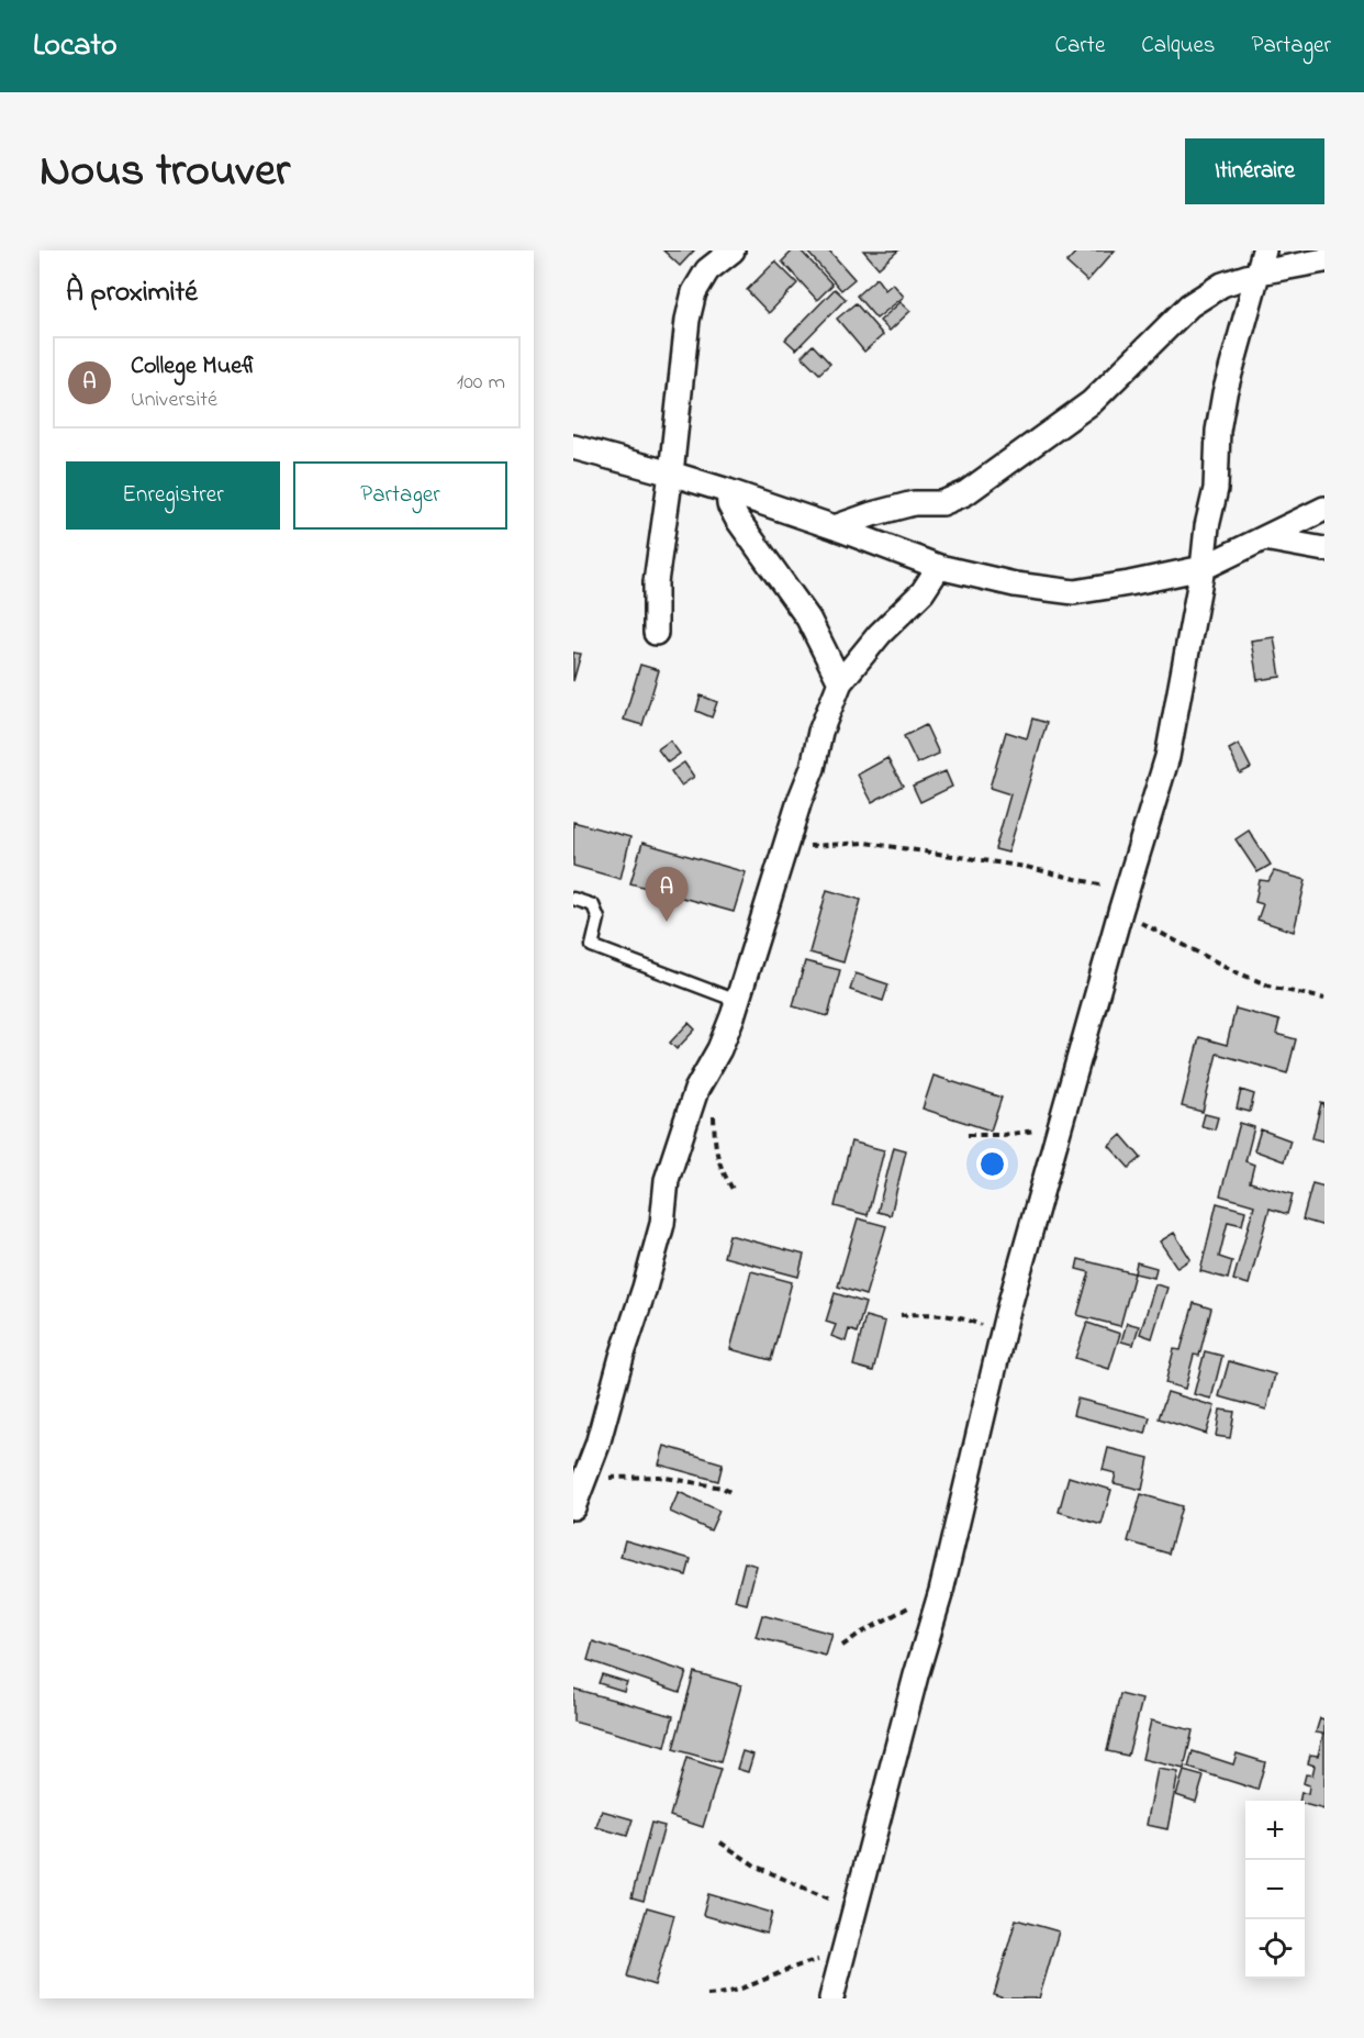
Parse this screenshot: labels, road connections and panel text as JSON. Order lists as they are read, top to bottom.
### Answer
{
  "page": {
    "header": "Locato",
    "nav": ["Carte", "Calques", "Partager"],
    "title": "Nous trouver",
    "buttons": [
      "Itinéraire",
      ["Enregistrer", "Partager"]
    ],
    "heading": "À proximité",
    "list": [
      {
        "mark": "A",
        "name": "College Muefi",
        "note": "Université",
        "value": "100 m"
      }
    ],
    "pins": "A",
    "map_buttons": ["+", "−"]
  }
}
